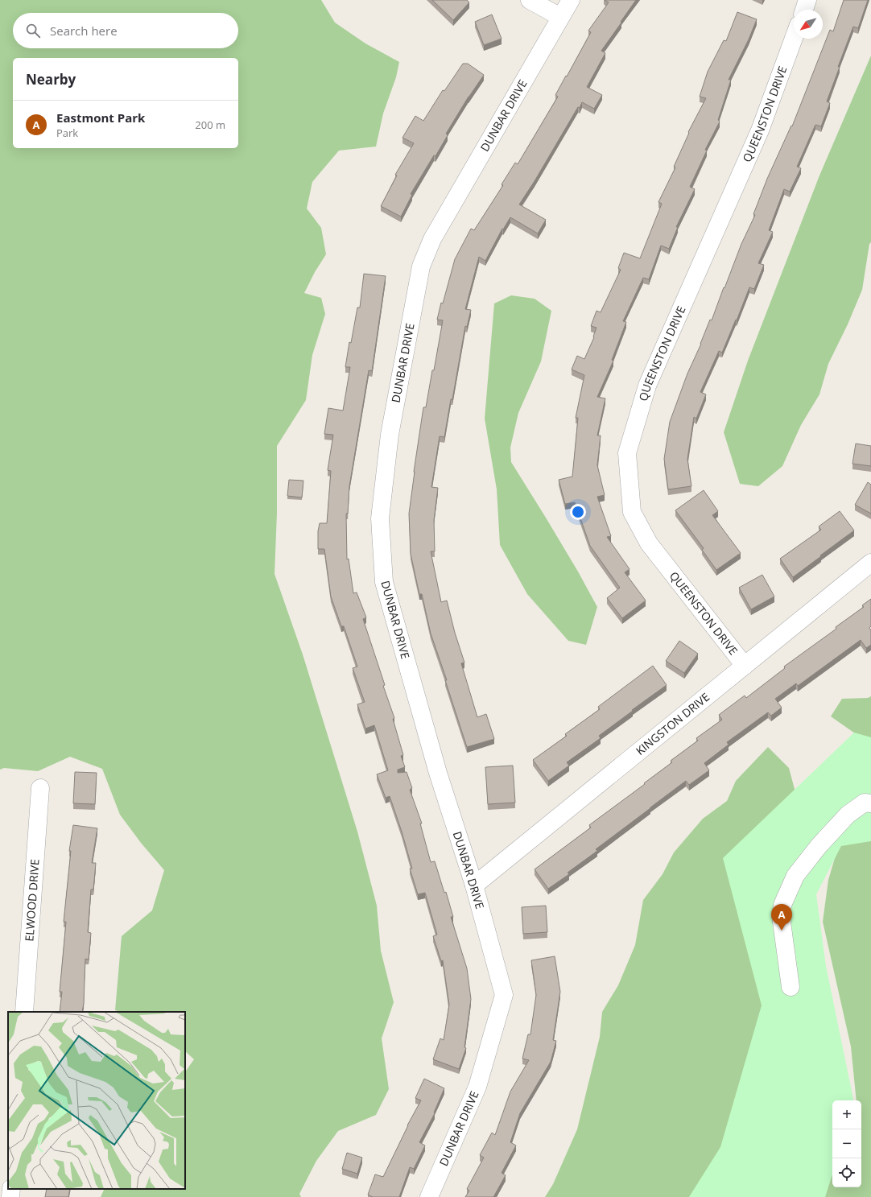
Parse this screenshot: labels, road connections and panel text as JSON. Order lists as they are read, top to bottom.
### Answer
{
  "streets": {
    "street": [
      "QUEENSTON DRIVE",
      "DUNBAR DRIVE",
      "KINGSTON DRIVE",
      "ELWOOD DRIVE"
    ]
  },
  "crossings": [
    ["QUEENSTON DRIVE", "KINGSTON DRIVE"],
    ["DUNBAR DRIVE", "KINGSTON DRIVE"]
  ],
  "north": "bottom left",
  "page": {
    "search": "Search here",
    "heading": "Nearby",
    "list": [
      {
        "mark": "A",
        "name": "Eastmont Park",
        "note": "Park",
        "value": "200 m"
      }
    ],
    "pins": "A",
    "map_buttons": ["+", "−"]
  }
}
